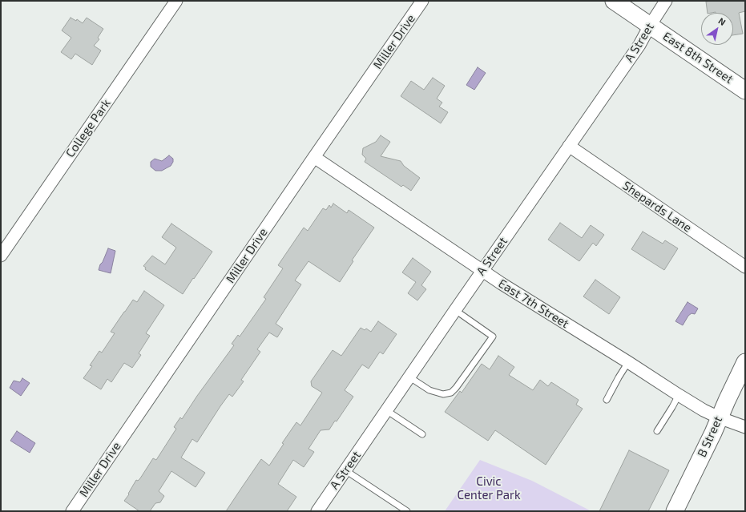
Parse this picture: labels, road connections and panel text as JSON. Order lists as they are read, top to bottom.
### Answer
{
  "streets": {
    "street": [
      "Miller Drive",
      "A Street",
      "East 8th Street",
      "College Park",
      "Shepards Lane",
      "East 7th Street",
      "B Street"
    ]
  },
  "crossings": [
    ["Miller Drive", "East 7th Street"],
    ["A Street", "East 8th Street"],
    ["A Street", "Shepards Lane"],
    ["A Street", "East 7th Street"],
    ["East 7th Street", "B Street"]
  ],
  "parks": ["Civic Center Park"],
  "north": "top right"
}
